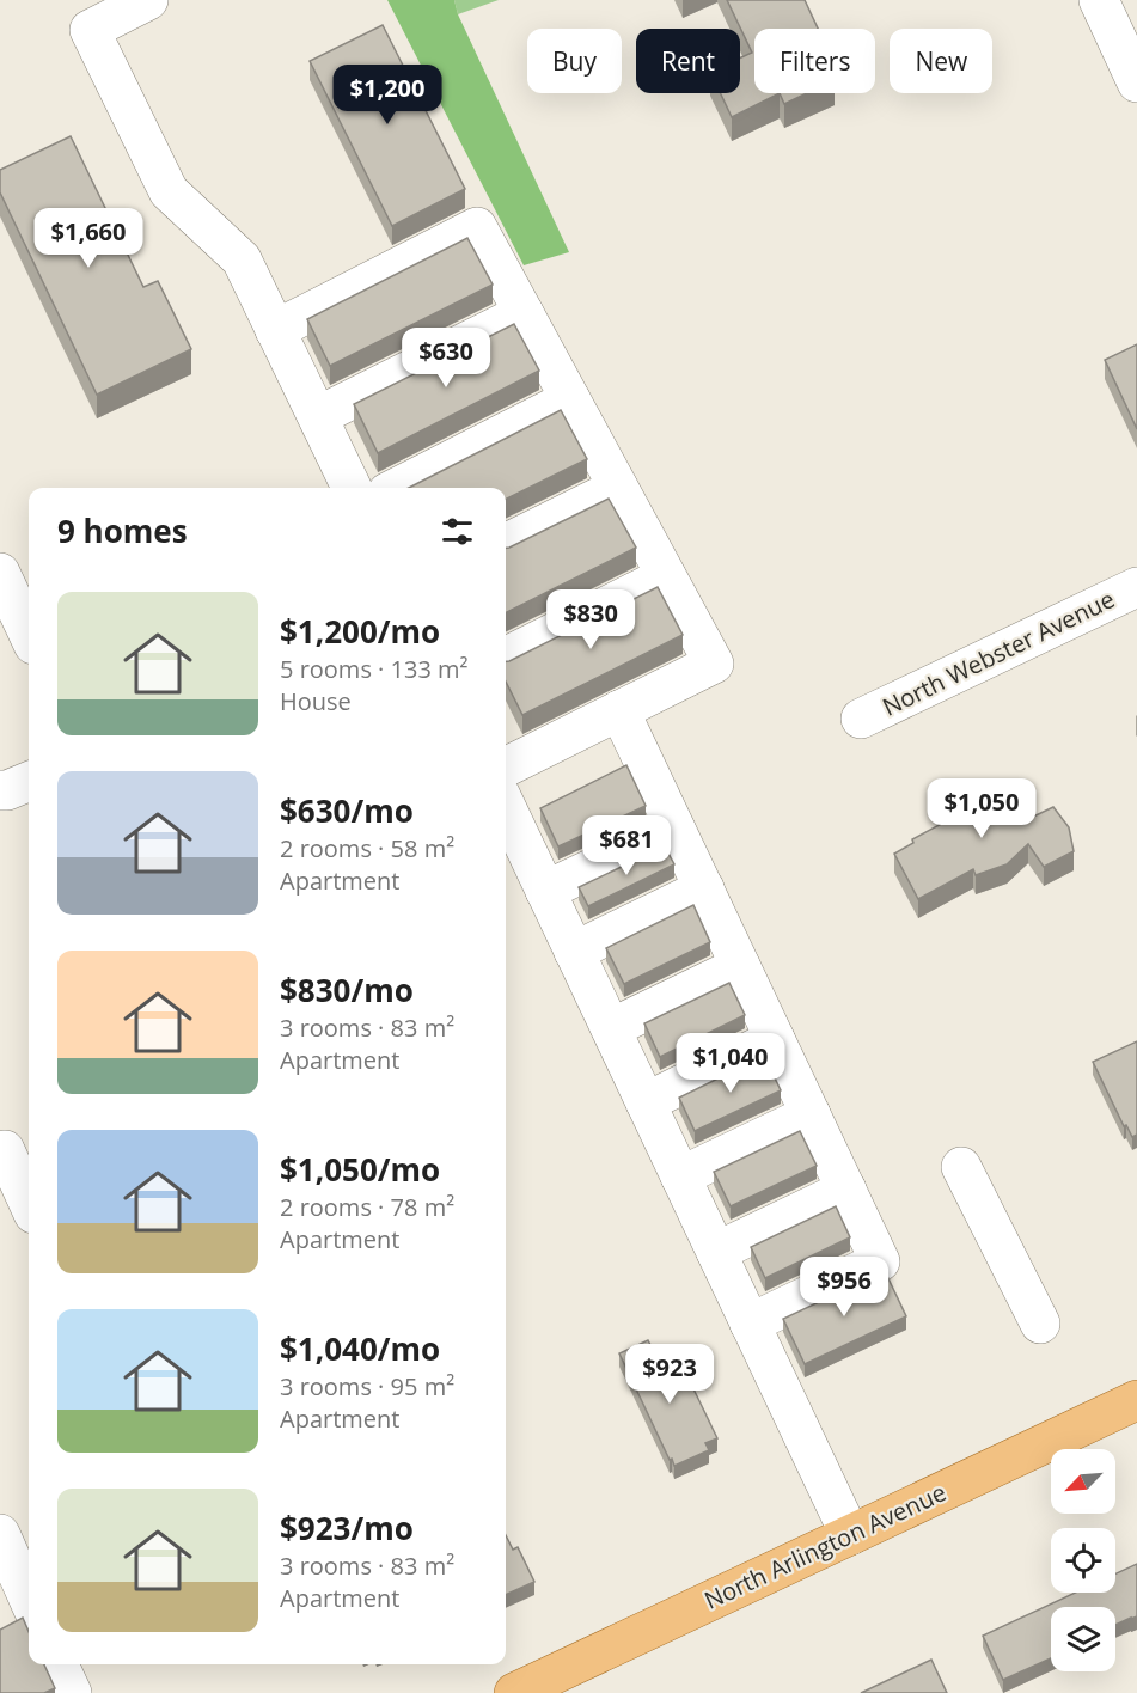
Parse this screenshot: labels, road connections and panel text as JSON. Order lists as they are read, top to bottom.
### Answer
{
  "streets": {
    "main road": ["North Arlington Avenue"],
    "street": ["North Webster Avenue"]
  },
  "north": "bottom left",
  "page": {
    "chip": [
      "Buy",
      "Rent",
      "Filters",
      "New"
    ],
    "price": [
      "$1,200",
      "$1,660",
      "$630",
      "$830",
      "$1,050",
      "$681",
      "$1,040",
      "$956",
      "$923"
    ],
    "heading": "9 homes",
    "list": [
      {
        "name": "$1,200/mo",
        "note": "5 rooms · 133 m² · House"
      },
      {
        "name": "$630/mo",
        "note": "2 rooms · 58 m² · Apartment"
      },
      {
        "name": "$830/mo",
        "note": "3 rooms · 83 m² · Apartment"
      },
      {
        "name": "$1,050/mo",
        "note": "2 rooms · 78 m² · Apartment"
      },
      {
        "name": "$1,040/mo",
        "note": "3 rooms · 95 m² · Apartment"
      },
      {
        "name": "$923/mo",
        "note": "3 rooms · 83 m² · Apartment"
      }
    ]
  }
}
